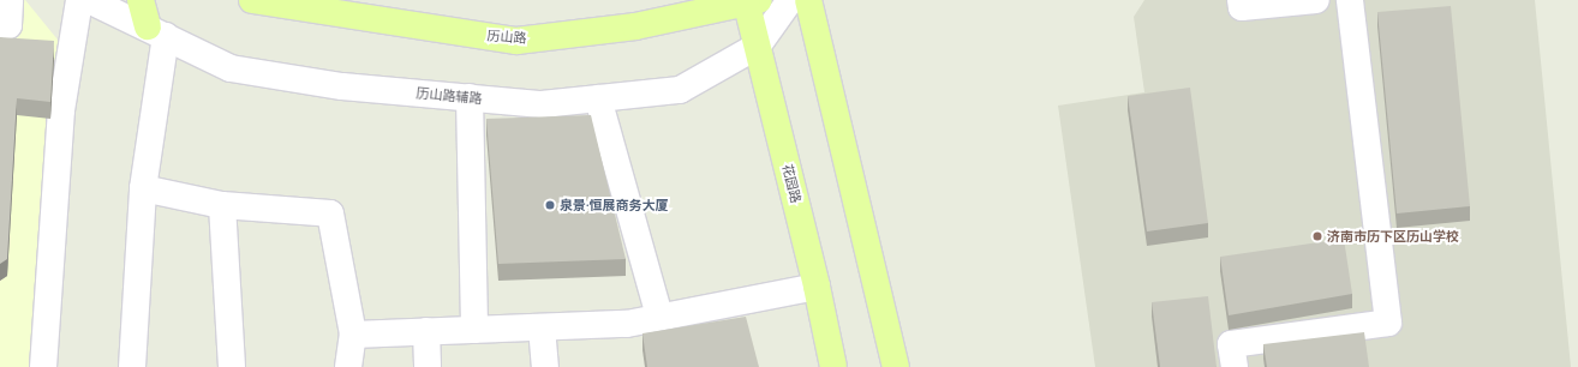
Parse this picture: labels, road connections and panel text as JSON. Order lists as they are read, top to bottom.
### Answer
{
  "streets": {
    "main road": ["历山路", "花园路"],
    "street": ["历山路辅路"]
  },
  "crossings": [
    ["历山路", "花园路"],
    ["历山路辅路", "花园路"]
  ],
  "places": ["泉景·恒展商务大厦", "济南市历下区历山学校"]
}
